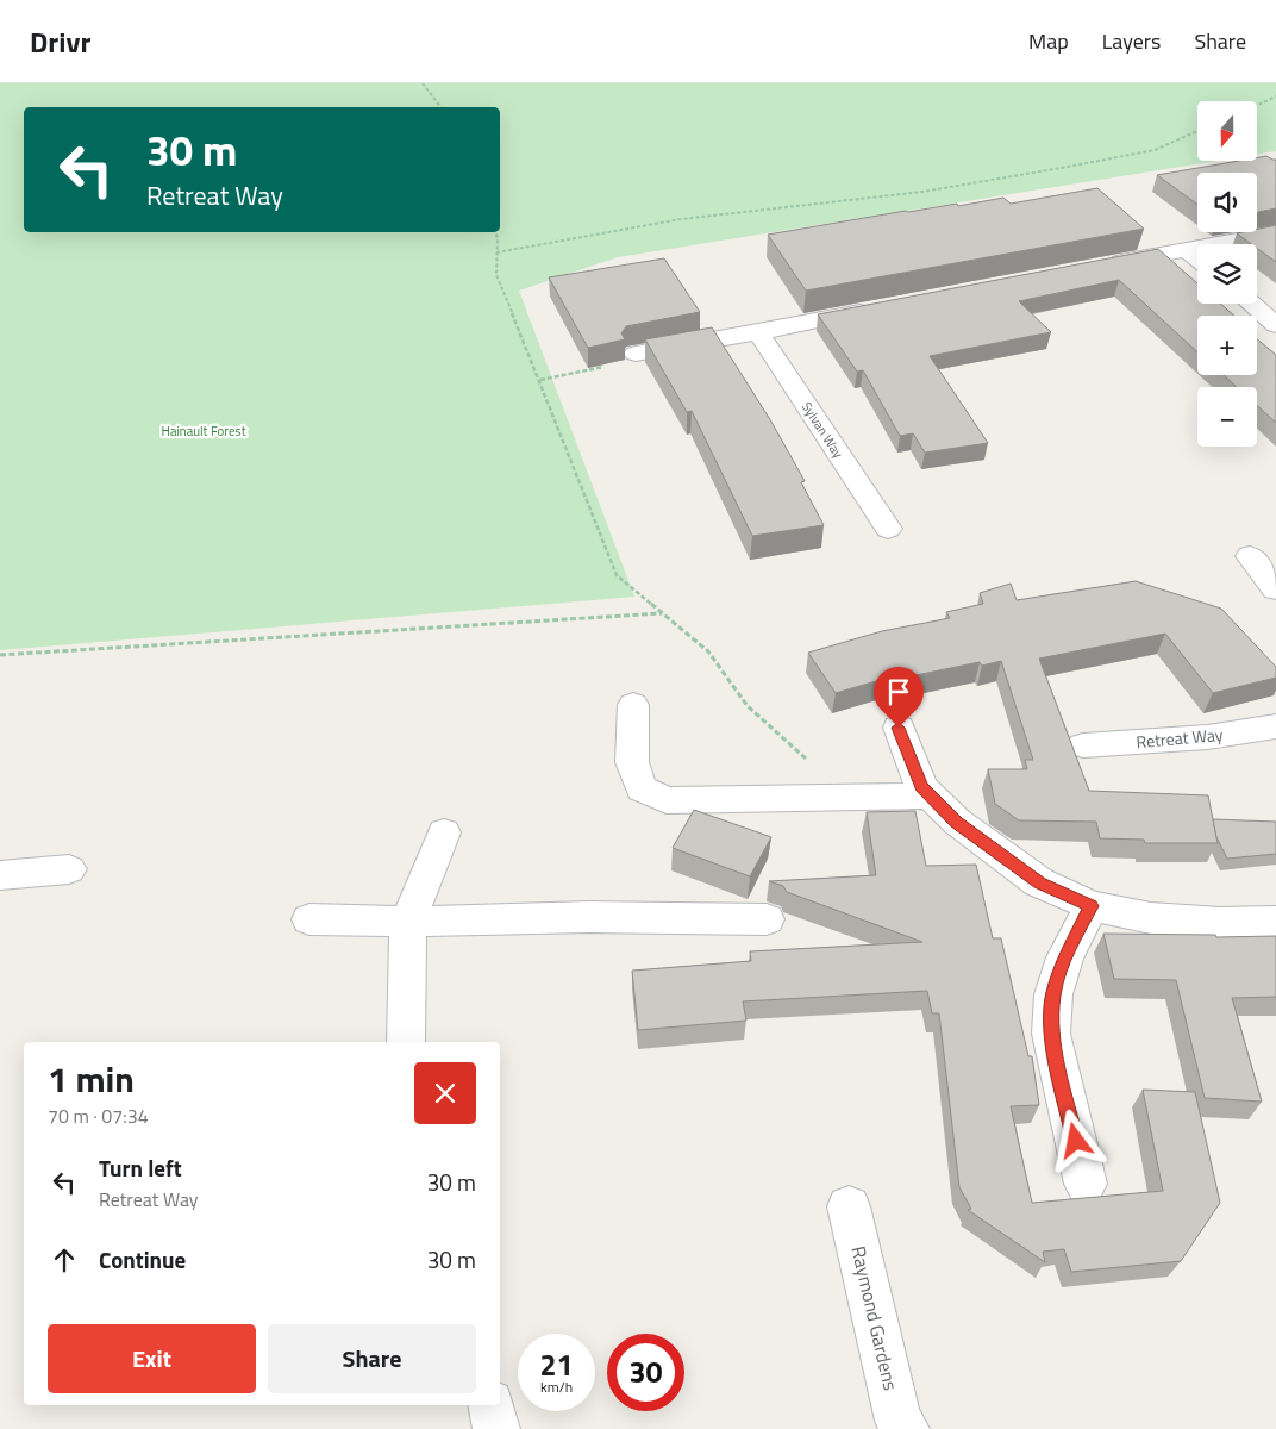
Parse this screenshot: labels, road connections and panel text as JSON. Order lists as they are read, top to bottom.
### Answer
{
  "streets": {
    "street": ["Sylvan Way", "Retreat Way", "Raymond Gardens"]
  },
  "parks": ["Hainault Forest"],
  "north": "bottom",
  "page": {
    "header": "Drivr",
    "nav": ["Map", "Layers", "Share"],
    "map_buttons": ["+", "−"],
    "turn": ["30 m", "Retreat Way"],
    "heading": ["1 min", "70 m · 07:34"],
    "list": [
      {
        "name": "Turn left",
        "note": "Retreat Way",
        "value": "30 m"
      },
      {
        "name": "Continue",
        "value": "30 m"
      }
    ],
    "buttons": ["Exit", "Share"],
    "speed": "21 km/h",
    "limit": "30"
  }
}
